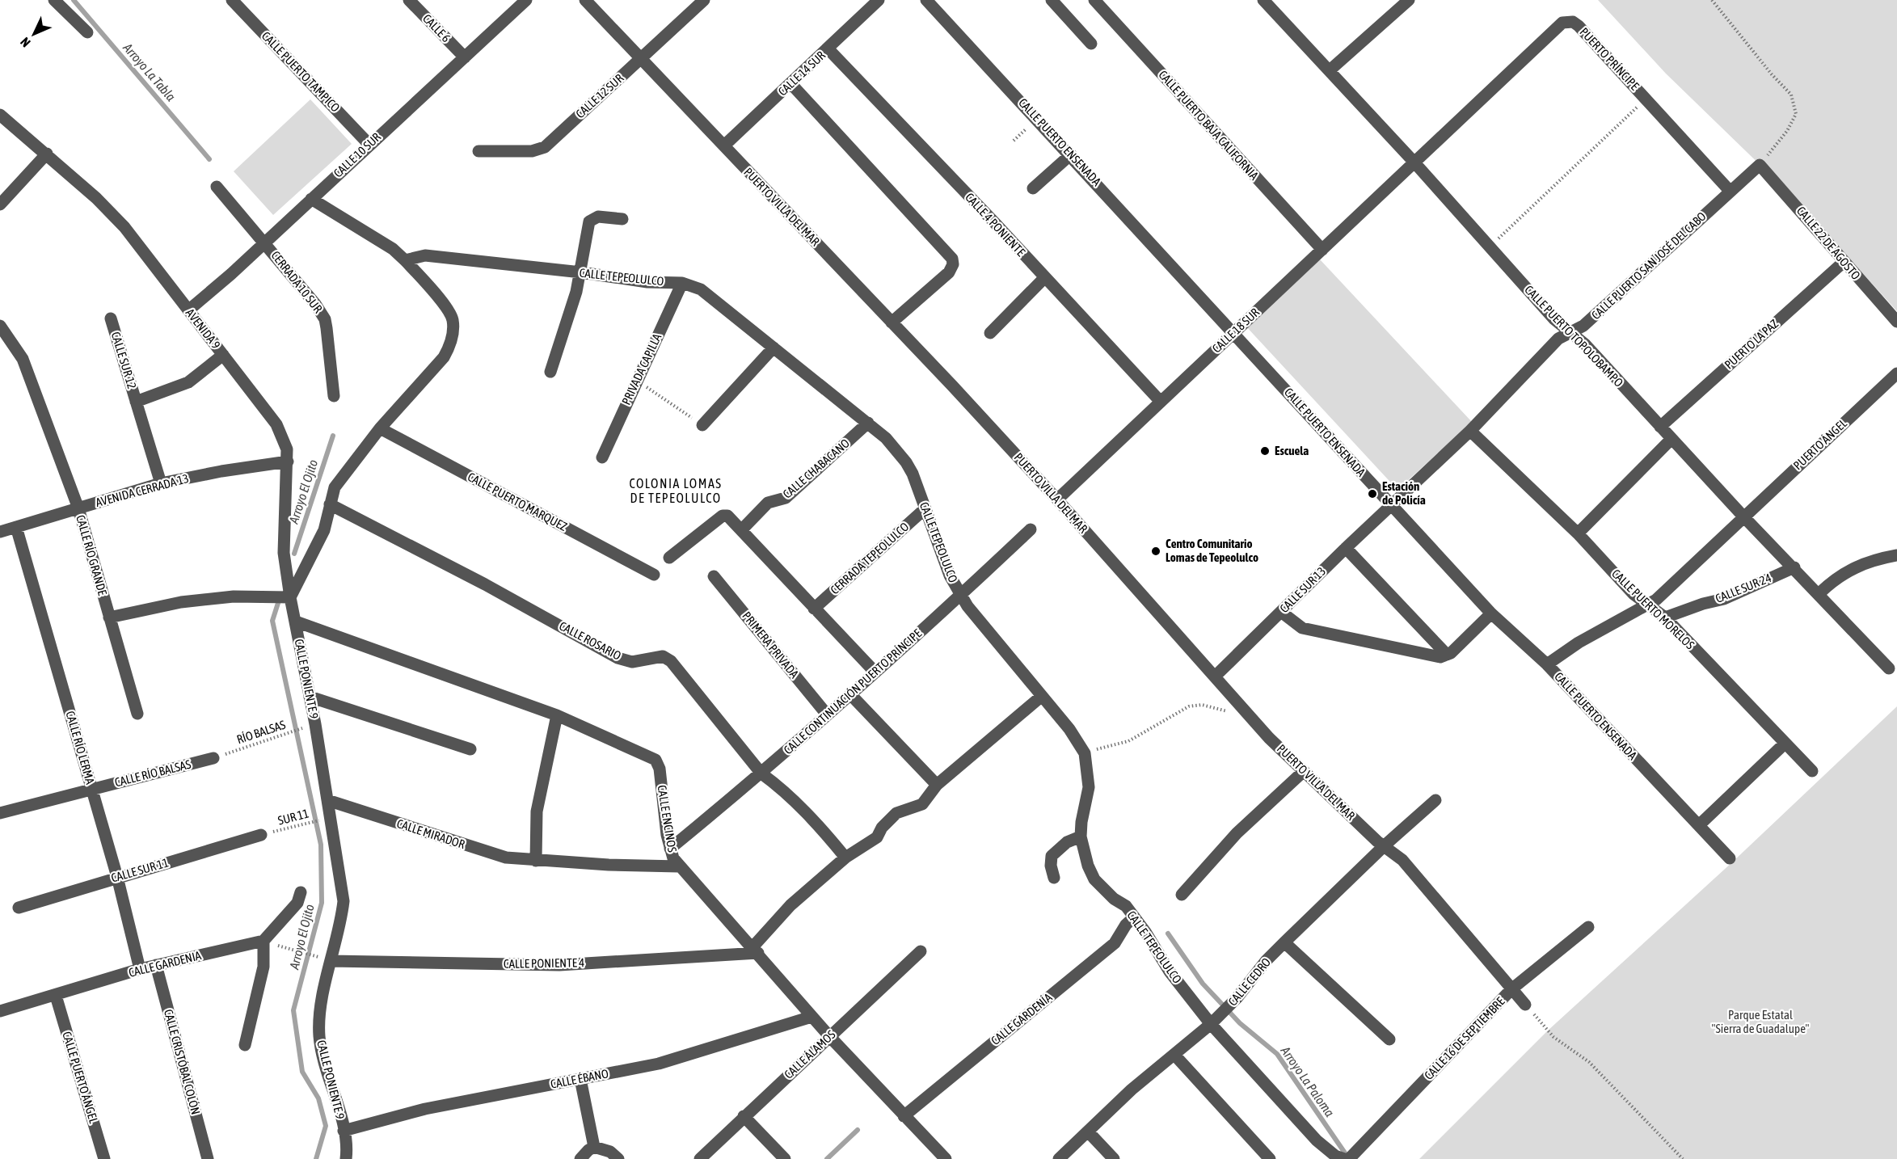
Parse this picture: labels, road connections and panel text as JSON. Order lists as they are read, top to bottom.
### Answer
{
  "streets": {
    "street": [
      "CALLE 6",
      "PUERTO PRÍNCIPE",
      "CALLE PUERTO TAMPICO",
      "CALLE 14 SUR",
      "CALLE 12 SUR",
      "CALLE PUERTO BAJA CALIFORNIA",
      "CALLE PUERTO ENSENADA",
      "CALLE 10 SUR",
      "PUERTO VILLA DEL MAR",
      "CALLE 4 PONIENTE",
      "CALLE 22 DE AGOSTO",
      "CALLE PUERTO SAN JOSÉ DEL CABO",
      "CALLE TEPEOLULCO",
      "CERRADA 10 SUR",
      "AVENIDA 9",
      "CALLE 18 SUR",
      "CALLE PUERTO TOPOLOBAMPO",
      "PUERTO LA PAZ",
      "CALLE SUR 12",
      "PRIVADA CAPILLA",
      "PUERTO ÁNGEL",
      "CALLE CHABACANO",
      "AVENIDA CERRADA 13",
      "CALLE PUERTO MARQUEZ",
      "CALLE RÍO GRANDE",
      "CERRADA TEPEOLULCO",
      "CALLE SUR 24",
      "CALLE SUR 13",
      "CALLE PUERTO MORELOS",
      "CALLE ROSARIO",
      "PRIMERA PRIVADA",
      "CALLE PONIENTE 9",
      "CALLE CONTINUACIÓN PUERTO PRÍNCIPE",
      "CALLE RÍO LERMA",
      "CALLE RÍO BALSAS",
      "CALLE ENCINOS",
      "CALLE MIRADOR",
      "CALLE SUR 11",
      "CALLE PONIENTE 4",
      "CALLE GARDENIA",
      "CALLE CEDRO",
      "CALLE GARDENÍA",
      "CALLE 16 DE SEPTIEMBRE",
      "CALLE ÁLAMOS",
      "CALLE CRISTÓBAL COLÓN",
      "CALLE PUERTO ÁNGEL",
      "CALLE ÉBANO"
    ],
    "path": ["RÍO BALSAS", "SUR 11"]
  },
  "crossings": [
    ["CALLE 6", "CALLE 10 SUR"],
    ["PUERTO PRÍNCIPE", "CALLE PUERTO SAN JOSÉ DEL CABO"],
    ["PUERTO PRÍNCIPE", "CALLE 18 SUR"],
    ["PUERTO PRÍNCIPE", "CALLE PUERTO TOPOLOBAMPO"],
    ["CALLE PUERTO TAMPICO", "CALLE 10 SUR"],
    ["CALLE 14 SUR", "PUERTO VILLA DEL MAR"],
    ["CALLE 14 SUR", "CALLE 4 PONIENTE"],
    ["CALLE 12 SUR", "PUERTO VILLA DEL MAR"],
    ["CALLE PUERTO BAJA CALIFORNIA", "CALLE 18 SUR"],
    ["CALLE PUERTO ENSENADA", "CALLE PUERTO SAN JOSÉ DEL CABO"],
    ["CALLE PUERTO ENSENADA", "CALLE 18 SUR"],
    ["CALLE PUERTO ENSENADA", "CALLE SUR 13"],
    ["CALLE 10 SUR", "CERRADA 10 SUR"],
    ["CALLE 10 SUR", "AVENIDA 9"],
    ["PUERTO VILLA DEL MAR", "CALLE 18 SUR"],
    ["PUERTO VILLA DEL MAR", "CALLE SUR 13"],
    ["PUERTO VILLA DEL MAR", "CALLE CEDRO"],
    ["PUERTO VILLA DEL MAR", "CALLE 16 DE SEPTIEMBRE"],
    ["CALLE 4 PONIENTE", "CALLE 18 SUR"],
    ["CALLE 22 DE AGOSTO", "CALLE PUERTO SAN JOSÉ DEL CABO"],
    ["CALLE 22 DE AGOSTO", "PUERTO LA PAZ"],
    ["CALLE PUERTO SAN JOSÉ DEL CABO", "CALLE PUERTO TOPOLOBAMPO"],
    ["CALLE PUERTO SAN JOSÉ DEL CABO", "CALLE SUR 13"],
    ["CALLE PUERTO SAN JOSÉ DEL CABO", "CALLE PUERTO MORELOS"],
    ["CALLE TEPEOLULCO", "PRIVADA CAPILLA"],
    ["CALLE TEPEOLULCO", "CALLE CHABACANO"],
    ["CALLE TEPEOLULCO", "CERRADA TEPEOLULCO"],
    ["CALLE TEPEOLULCO", "CALLE CONTINUACIÓN PUERTO PRÍNCIPE"],
    ["CALLE TEPEOLULCO", "CALLE CEDRO"],
    ["CALLE TEPEOLULCO", "CALLE GARDENÍA"],
    ["AVENIDA 9", "CALLE SUR 12"],
    ["AVENIDA 9", "AVENIDA CERRADA 13"],
    ["AVENIDA 9", "CALLE PONIENTE 9"],
    ["CALLE 18 SUR", "CALLE PUERTO TOPOLOBAMPO"],
    ["CALLE PUERTO TOPOLOBAMPO", "PUERTO LA PAZ"],
    ["CALLE PUERTO TOPOLOBAMPO", "PUERTO ÁNGEL"],
    ["CALLE PUERTO TOPOLOBAMPO", "CALLE SUR 24"],
    ["CALLE SUR 12", "AVENIDA CERRADA 13"],
    ["PUERTO ÁNGEL", "CALLE PUERTO MORELOS"],
    ["AVENIDA CERRADA 13", "CALLE RÍO GRANDE"],
    ["AVENIDA CERRADA 13", "CALLE RÍO LERMA"],
    ["CALLE SUR 24", "CALLE PUERTO MORELOS"],
    ["CALLE ROSARIO", "CALLE CONTINUACIÓN PUERTO PRÍNCIPE"],
    ["PRIMERA PRIVADA", "CALLE CONTINUACIÓN PUERTO PRÍNCIPE"],
    ["CALLE PONIENTE 9", "RÍO BALSAS"],
    ["CALLE PONIENTE 9", "SUR 11"],
    ["CALLE PONIENTE 9", "CALLE ENCINOS"],
    ["CALLE PONIENTE 9", "CALLE MIRADOR"],
    ["CALLE PONIENTE 9", "CALLE PONIENTE 4"],
    ["CALLE PONIENTE 9", "CALLE ÉBANO"],
    ["CALLE CONTINUACIÓN PUERTO PRÍNCIPE", "CALLE ENCINOS"],
    ["RÍO BALSAS", "CALLE RÍO BALSAS"],
    ["CALLE RÍO LERMA", "CALLE RÍO BALSAS"],
    ["CALLE RÍO LERMA", "CALLE SUR 11"],
    ["CALLE RÍO LERMA", "CALLE GARDENIA"],
    ["SUR 11", "CALLE SUR 11"],
    ["CALLE ENCINOS", "CALLE MIRADOR"],
    ["CALLE ENCINOS", "CALLE PONIENTE 4"],
    ["CALLE ENCINOS", "CALLE GARDENÍA"],
    ["CALLE ENCINOS", "CALLE ÁLAMOS"],
    ["CALLE ENCINOS", "CALLE ÉBANO"],
    ["CALLE GARDENIA", "CALLE CRISTÓBAL COLÓN"],
    ["CALLE GARDENIA", "CALLE PUERTO ÁNGEL"]
  ],
  "districts": ["COLONIA LOMAS DE TEPEOLULCO"],
  "water": ["Arroyo La Tabla", "Arroyo El Ojito", "Arroyo La Paloma"],
  "parks": ["Parque Estatal \"Sierra de Guadalupe\""],
  "places": ["Escuela", "Estación de Policía", "Centro Comunitario Lomas de Tepeolulco"],
  "north": "bottom left"
}
